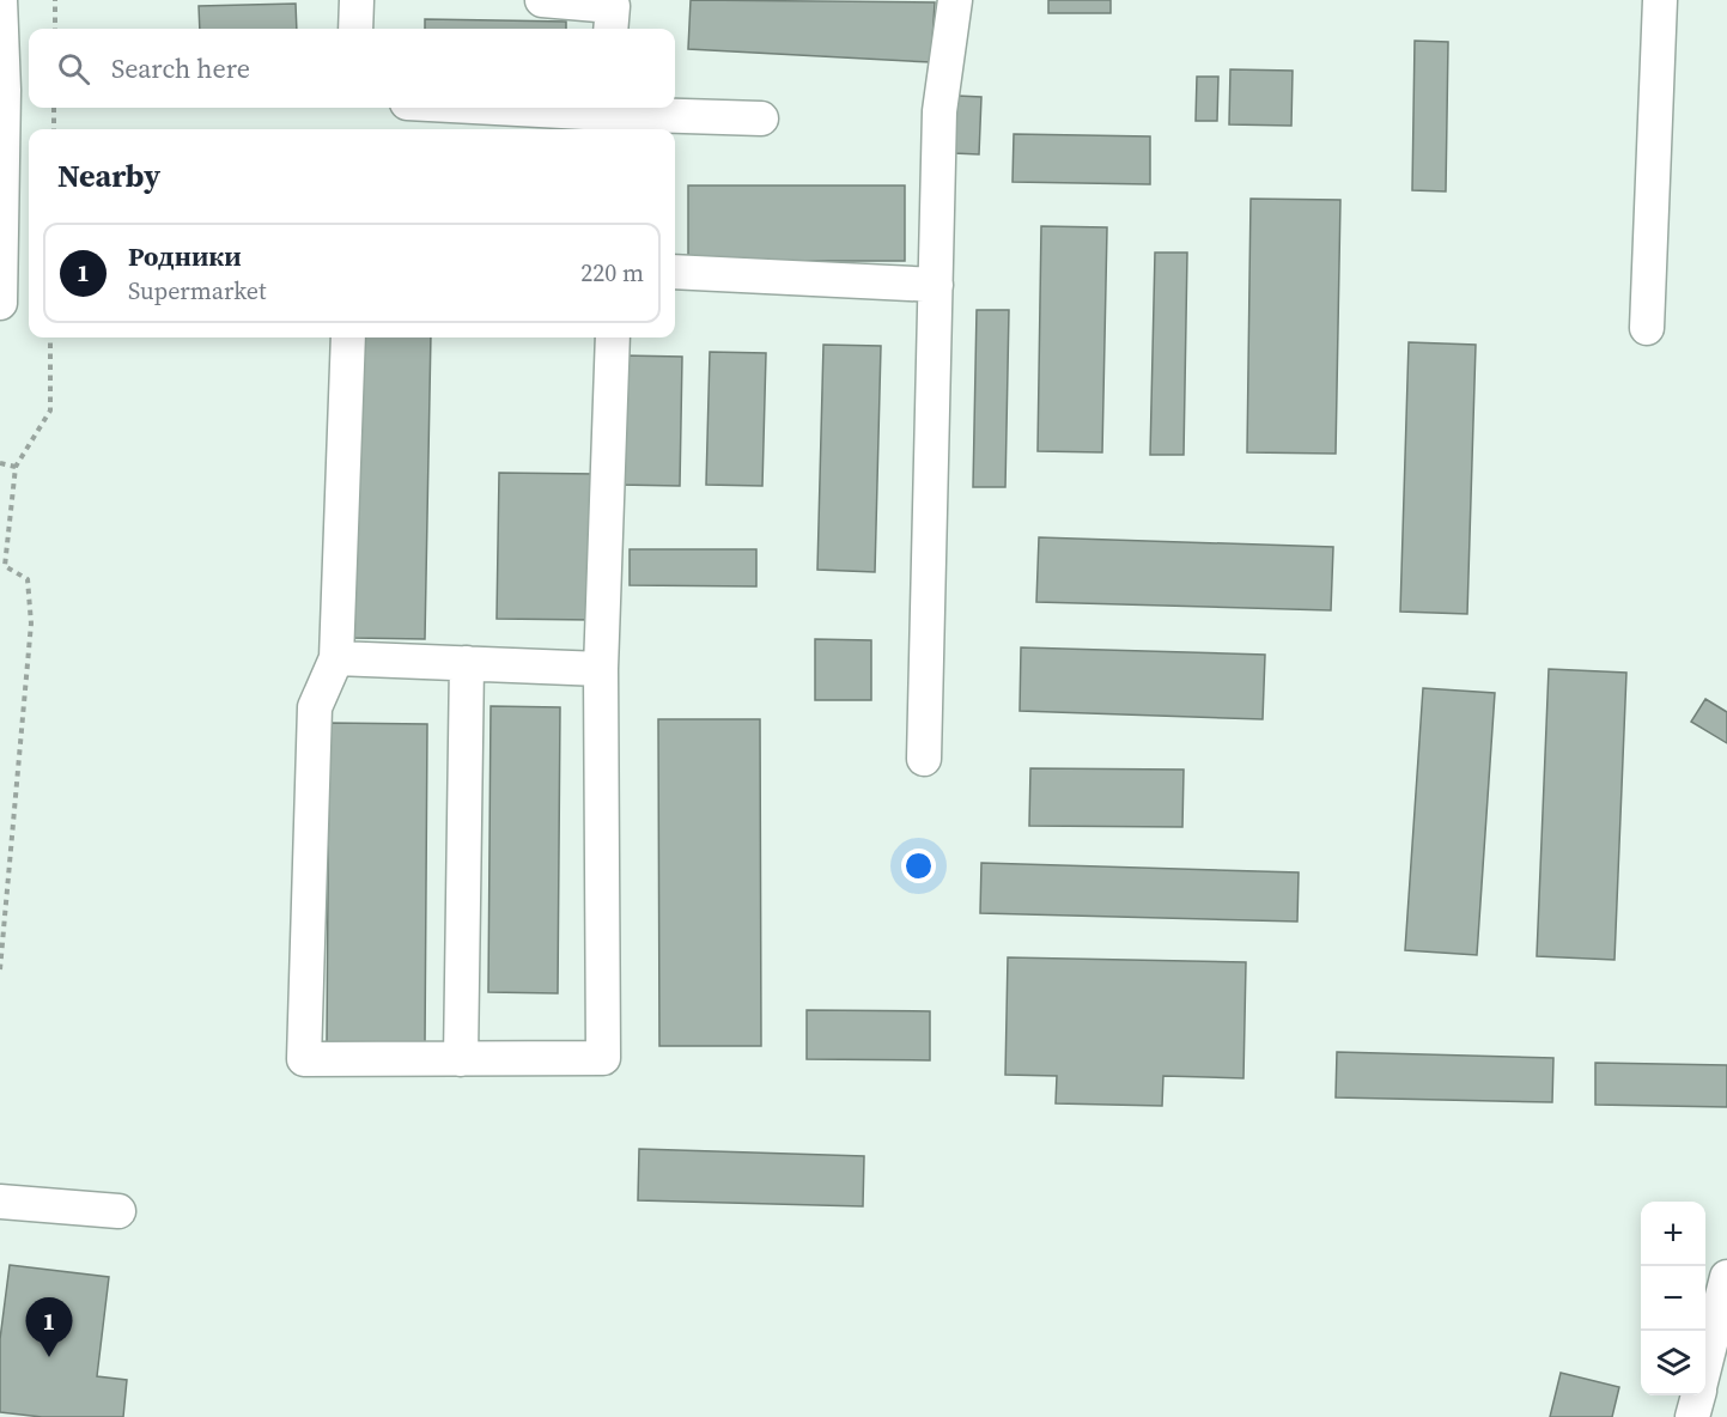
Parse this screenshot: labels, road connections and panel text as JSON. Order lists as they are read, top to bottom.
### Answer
{
  "page": {
    "search": "Search here",
    "heading": "Nearby",
    "list": [
      {
        "mark": "1",
        "name": "Родники",
        "note": "Supermarket",
        "value": "220 m"
      }
    ],
    "map_buttons": ["+", "−"],
    "pins": "1"
  }
}
